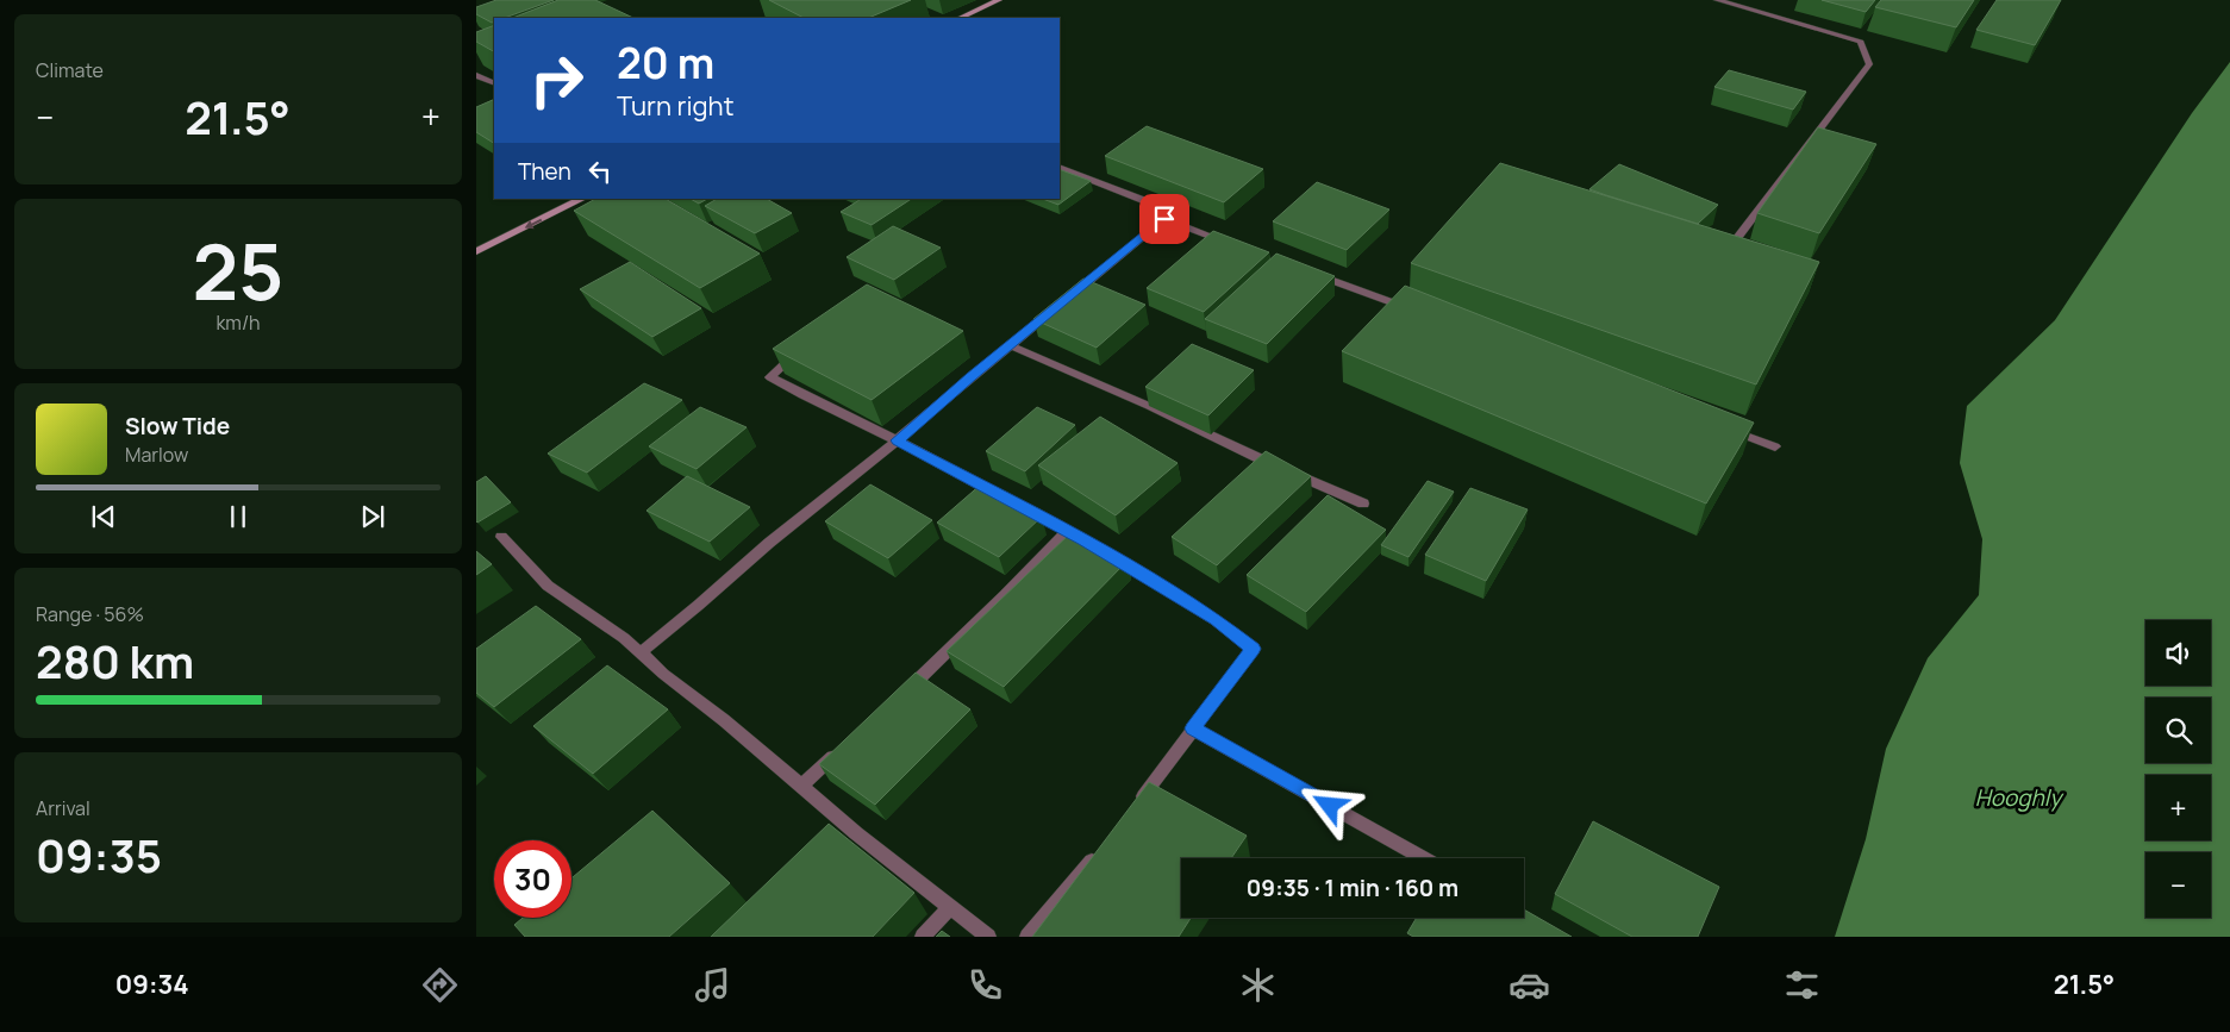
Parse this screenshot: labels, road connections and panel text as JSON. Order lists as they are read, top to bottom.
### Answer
{
  "water": ["Hooghly"],
  "page": {
    "tile": [
      "Climate",
      ["25", "km/h"],
      ["Range · 56%", "280 km"],
      ["Arrival", "09:35"]
    ],
    "turn": ["20 m", "Turn right"],
    "heat": ["−", "21.5°", "+"],
    "then": "Then",
    "song": ["Slow Tide", "Marlow"],
    "map_buttons": ["+", "−"],
    "limit": "30",
    "trip": "09:35 · 1 min · 160 m",
    "tabs": ["09:34", "21.5°"]
  }
}
